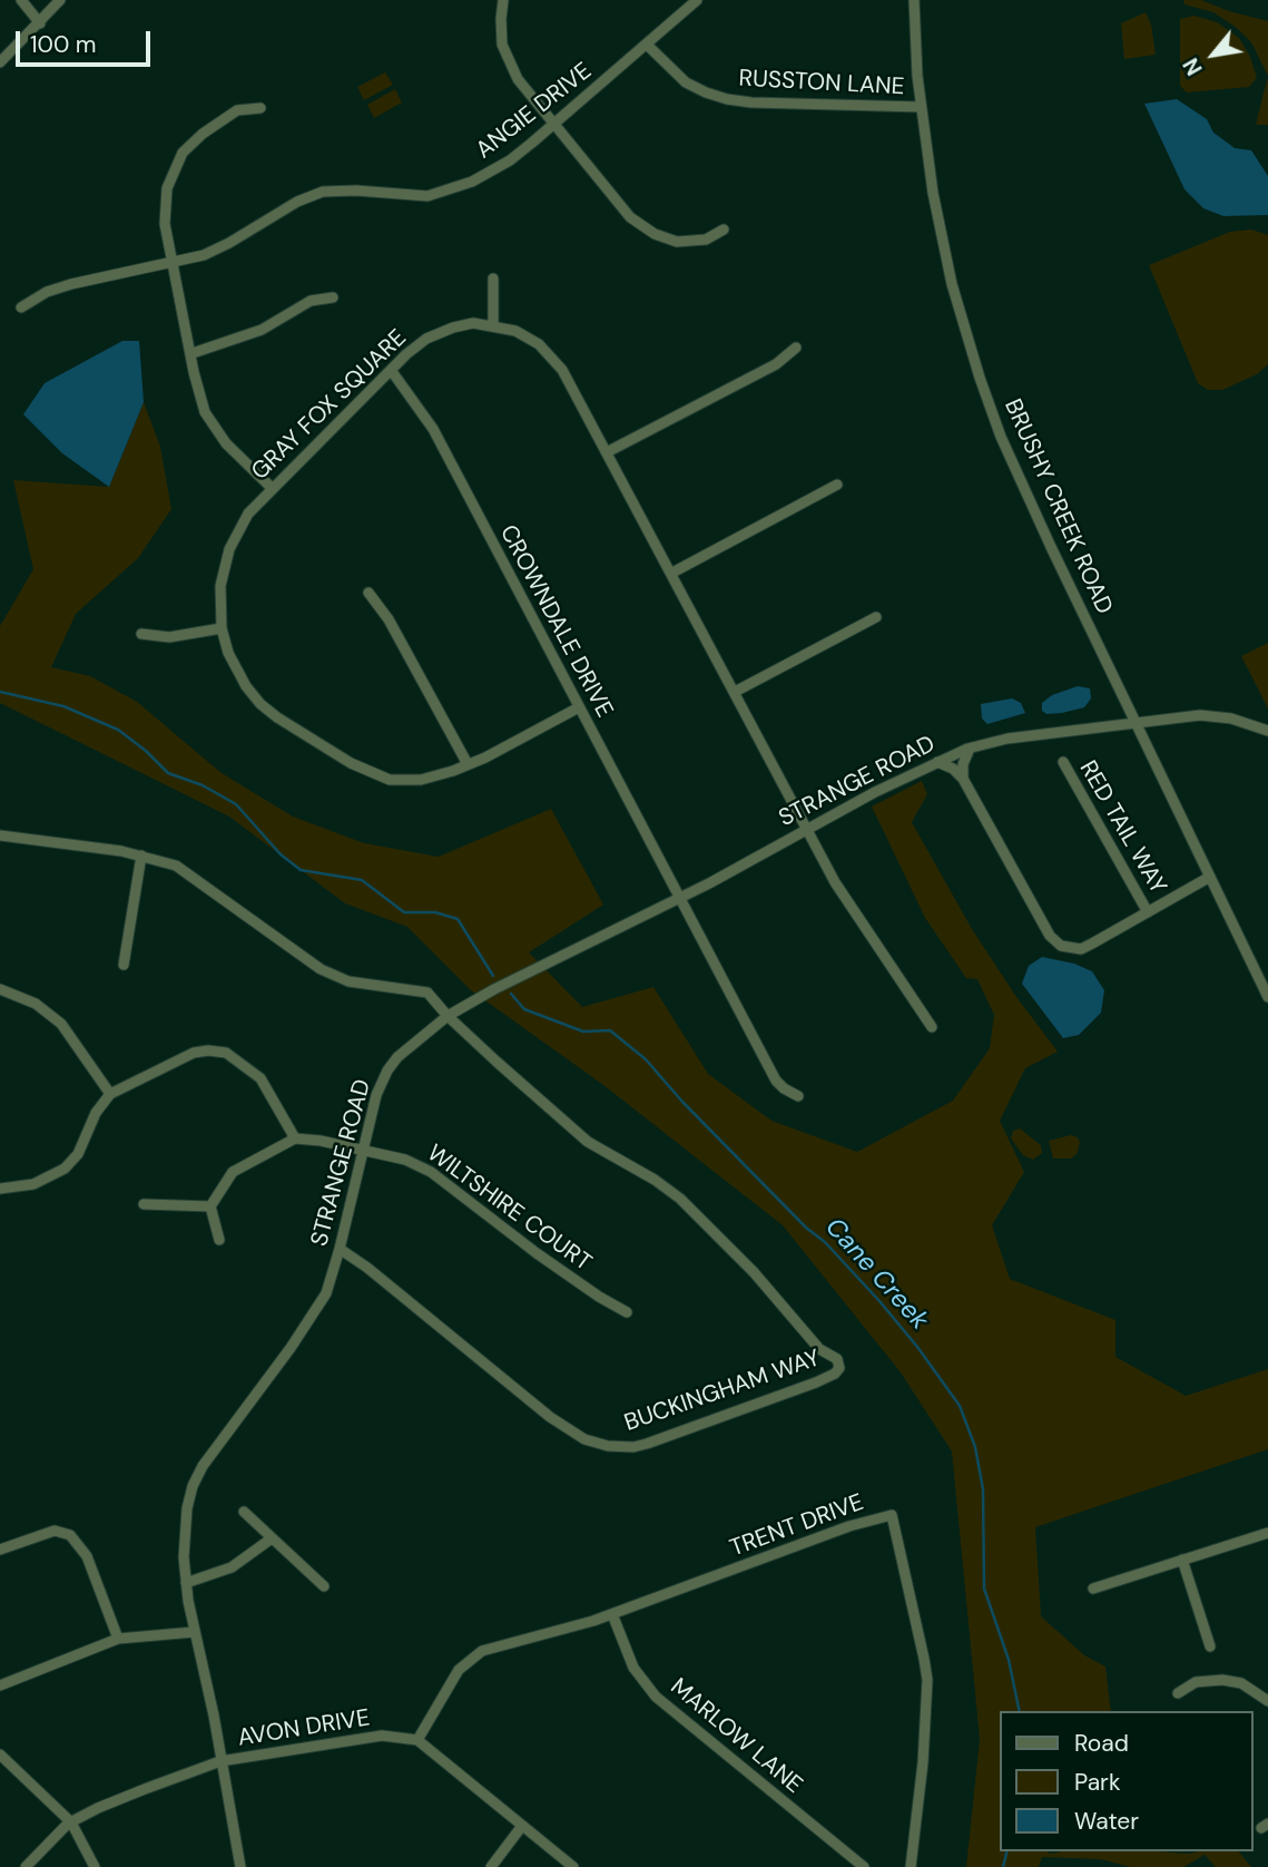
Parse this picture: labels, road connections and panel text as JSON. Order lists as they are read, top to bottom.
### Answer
{
  "streets": {
    "street": [
      "RUSSTON LANE",
      "ANGIE DRIVE",
      "GRAY FOX SQUARE",
      "BRUSHY CREEK ROAD",
      "CROWNDALE DRIVE",
      "STRANGE ROAD",
      "RED TAIL WAY",
      "WILTSHIRE COURT",
      "BUCKINGHAM WAY",
      "TRENT DRIVE",
      "AVON DRIVE",
      "MARLOW LANE"
    ]
  },
  "crossings": [
    ["RUSSTON LANE", "ANGIE DRIVE"],
    ["RUSSTON LANE", "BRUSHY CREEK ROAD"],
    ["GRAY FOX SQUARE", "CROWNDALE DRIVE"],
    ["GRAY FOX SQUARE", "STRANGE ROAD"],
    ["BRUSHY CREEK ROAD", "STRANGE ROAD"],
    ["CROWNDALE DRIVE", "STRANGE ROAD"],
    ["STRANGE ROAD", "WILTSHIRE COURT"],
    ["STRANGE ROAD", "BUCKINGHAM WAY"],
    ["STRANGE ROAD", "AVON DRIVE"],
    ["TRENT DRIVE", "AVON DRIVE"],
    ["TRENT DRIVE", "MARLOW LANE"]
  ],
  "water": ["Cane Creek"],
  "legend": ["Road", "Park", "Water"],
  "scale_bar": "100 m",
  "north": "bottom left"
}
